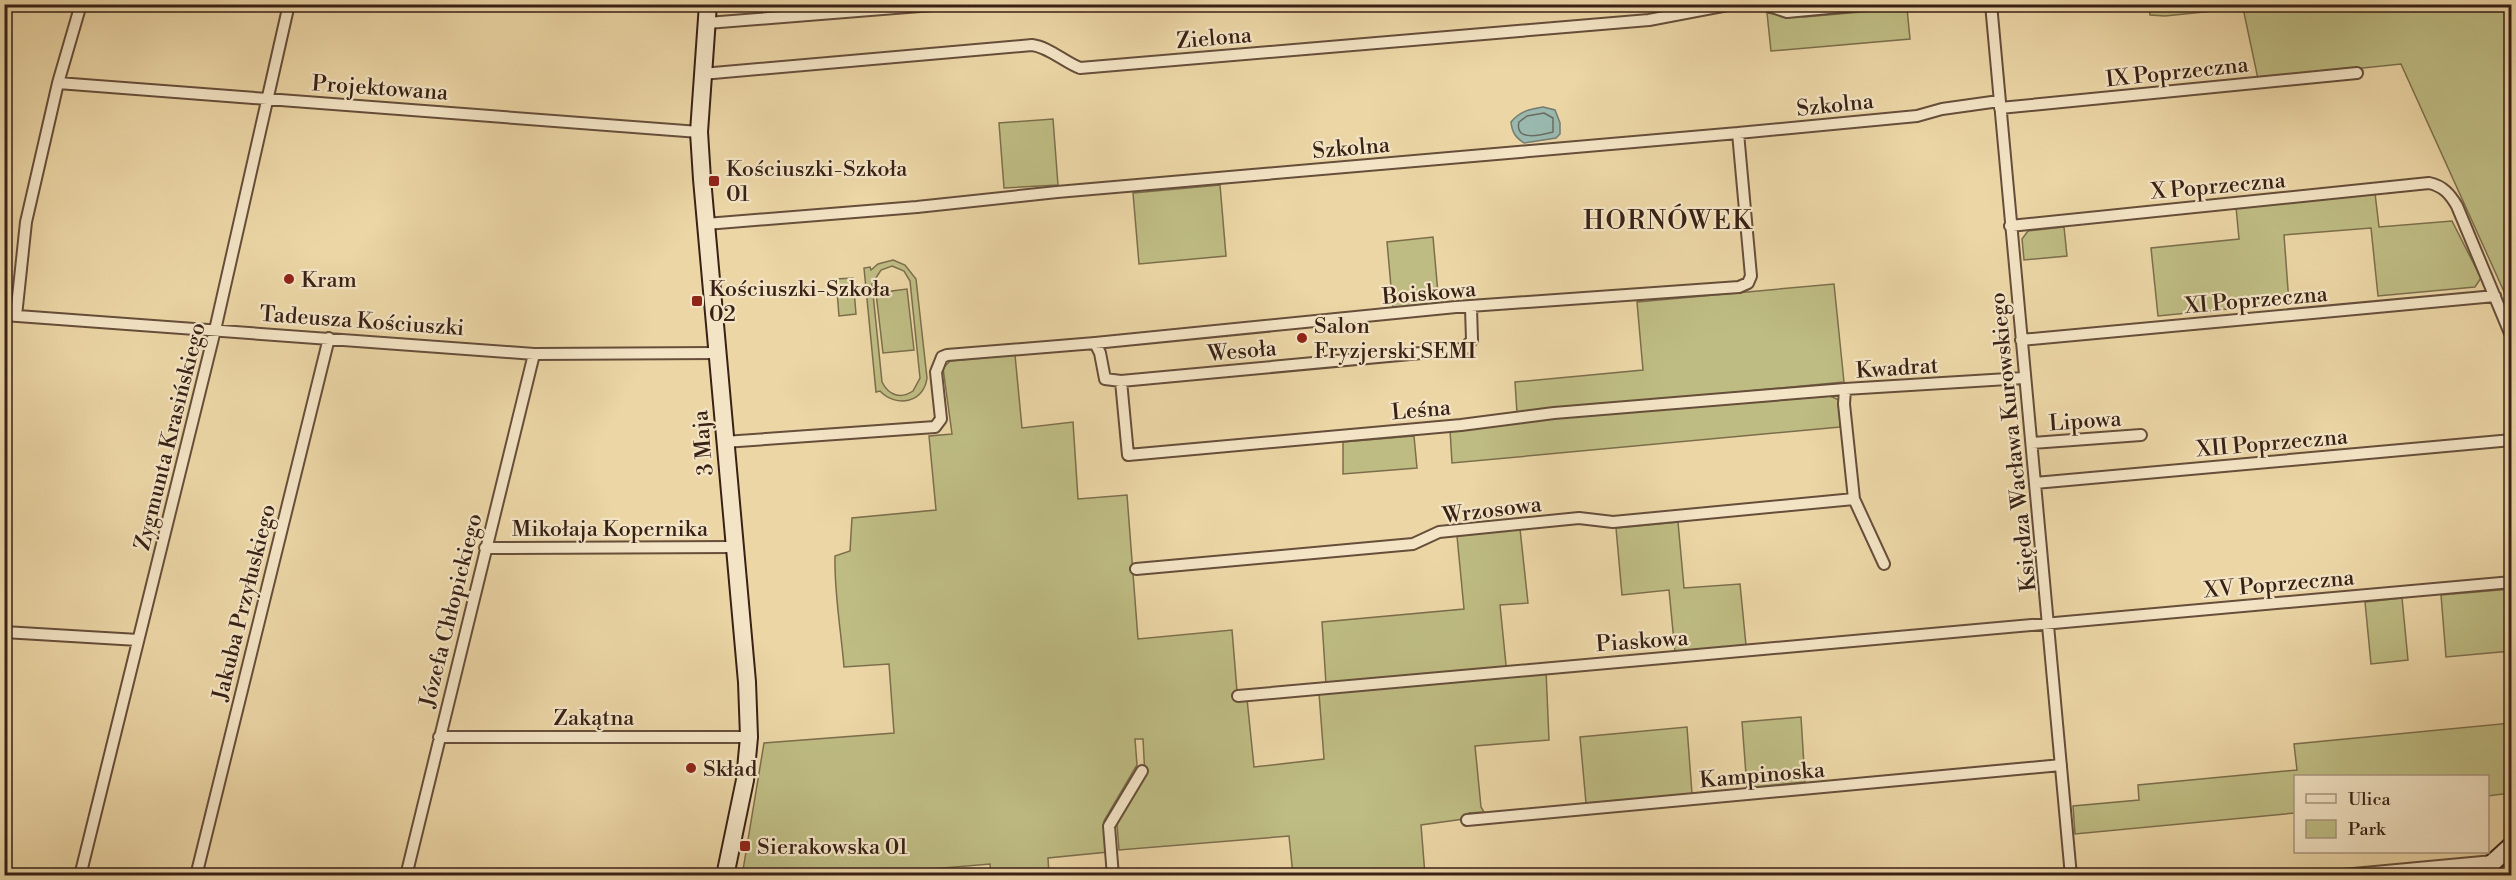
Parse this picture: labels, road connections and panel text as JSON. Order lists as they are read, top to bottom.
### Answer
{
  "streets": {
    "street": [
      "Zielona",
      "IX Poprzeczna",
      "Projektowana",
      "Szkolna",
      "X Poprzeczna",
      "Boiskowa",
      "XI Poprzeczna",
      "Tadeusza Kościuszki",
      "Wesoła",
      "Kwadrat",
      "Leśna",
      "Lipowa",
      "Zygmunta Krasińskiego",
      "Księdza Wacława Kurowskiego",
      "XII Poprzeczna",
      "3 Maja",
      "Wrzosowa",
      "Mikołaja Kopernika",
      "XV Poprzeczna",
      "Jakuba Przyłuskiego",
      "Józefa Chłopickiego",
      "Piaskowa",
      "Zakątna",
      "Kampinoska"
    ]
  },
  "crossings": [
    ["Zielona", "3 Maja"],
    ["IX Poprzeczna", "Szkolna"],
    ["IX Poprzeczna", "Księdza Wacława Kurowskiego"],
    ["Projektowana", "Zygmunta Krasińskiego"],
    ["Projektowana", "3 Maja"],
    ["Szkolna", "Boiskowa"],
    ["Szkolna", "Księdza Wacława Kurowskiego"],
    ["Szkolna", "3 Maja"],
    ["X Poprzeczna", "XI Poprzeczna"],
    ["X Poprzeczna", "Księdza Wacława Kurowskiego"],
    ["Boiskowa", "Wesoła"],
    ["Boiskowa", "3 Maja"],
    ["XI Poprzeczna", "Księdza Wacława Kurowskiego"],
    ["Tadeusza Kościuszki", "Zygmunta Krasińskiego"],
    ["Tadeusza Kościuszki", "3 Maja"],
    ["Tadeusza Kościuszki", "Jakuba Przyłuskiego"],
    ["Tadeusza Kościuszki", "Józefa Chłopickiego"],
    ["Wesoła", "Leśna"],
    ["Kwadrat", "Leśna"],
    ["Kwadrat", "Księdza Wacława Kurowskiego"],
    ["Kwadrat", "Wrzosowa"],
    ["Lipowa", "Księdza Wacława Kurowskiego"],
    ["Księdza Wacława Kurowskiego", "XII Poprzeczna"],
    ["Księdza Wacława Kurowskiego", "XV Poprzeczna"],
    ["Księdza Wacława Kurowskiego", "Piaskowa"],
    ["Księdza Wacława Kurowskiego", "Kampinoska"],
    ["3 Maja", "Mikołaja Kopernika"],
    ["3 Maja", "Zakątna"],
    ["Mikołaja Kopernika", "Józefa Chłopickiego"],
    ["XV Poprzeczna", "Piaskowa"],
    ["Józefa Chłopickiego", "Zakątna"]
  ],
  "districts": ["HORNÓWEK"],
  "places": {
    "transit": ["Kościuszki-Szkoła 01", "Kościuszki-Szkoła 02", "Sierakowska 01"],
    "other": ["Kram", "Salon Fryzjerski SEMI", "Skład"]
  },
  "legend": ["Ulica", "Park"]
}
